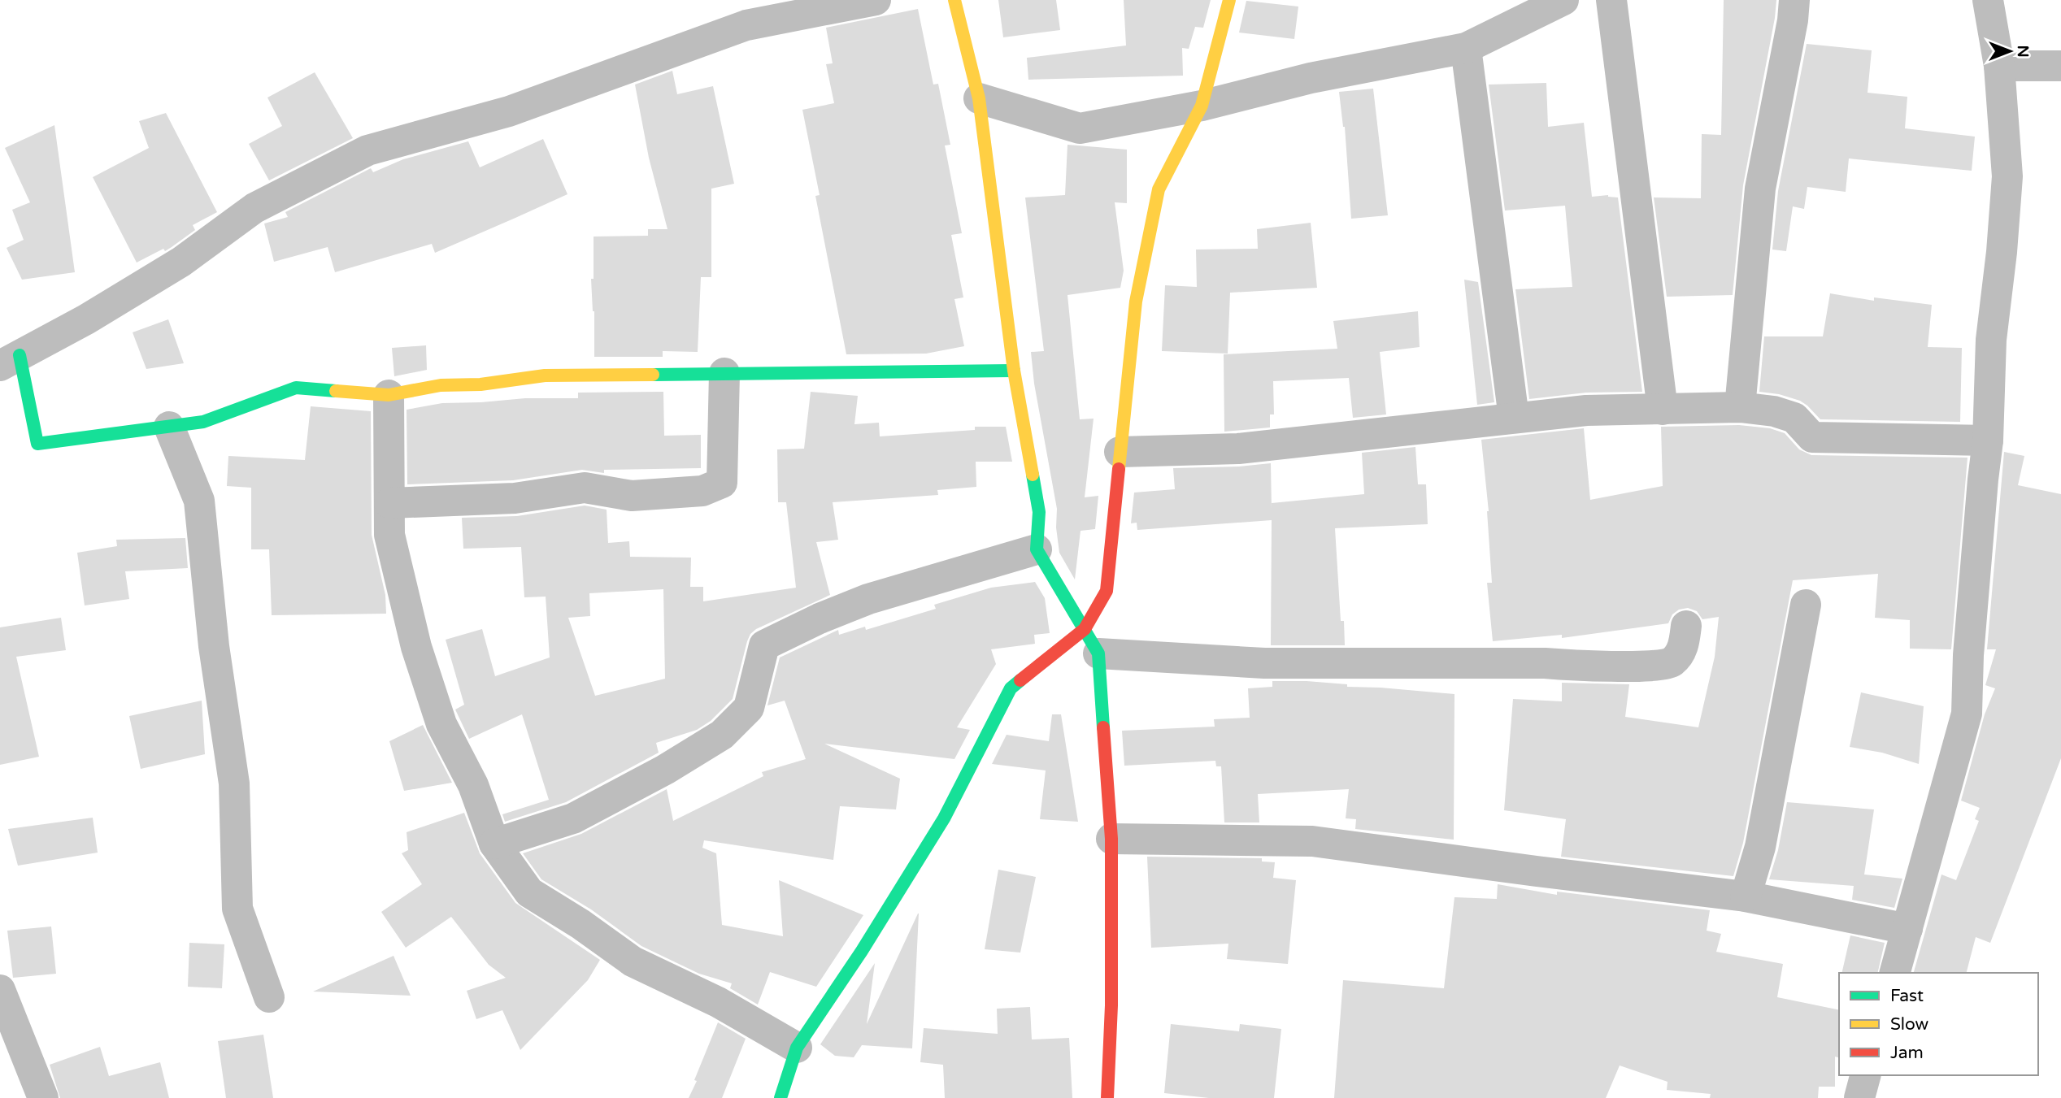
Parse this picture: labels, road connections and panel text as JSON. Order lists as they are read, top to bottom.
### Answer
{
  "legend": ["Fast", "Slow", "Jam"],
  "north": "right"
}
